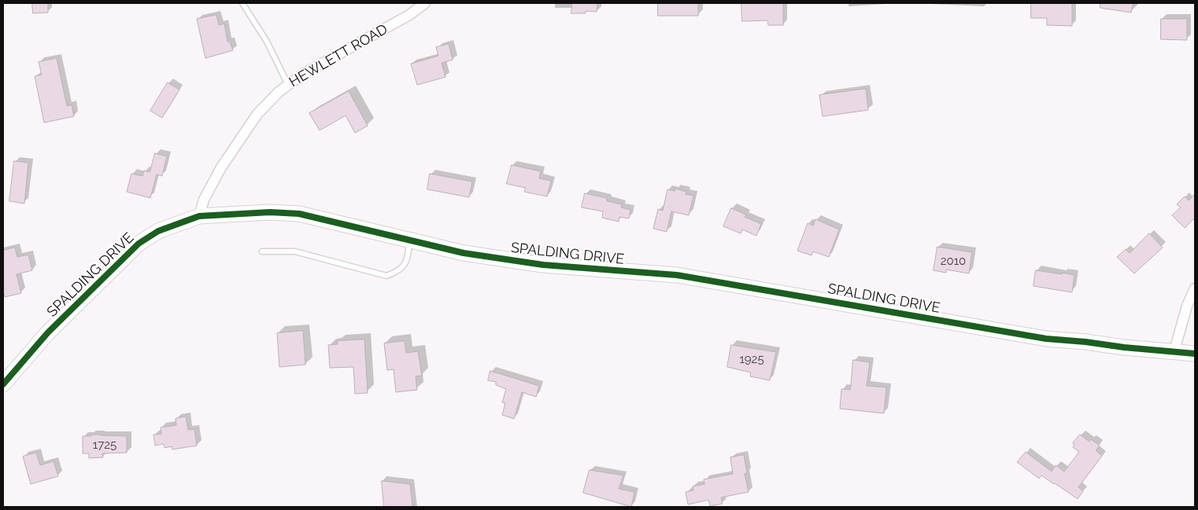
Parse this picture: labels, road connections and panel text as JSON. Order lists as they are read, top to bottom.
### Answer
{
  "streets": {
    "street": ["HEWLETT ROAD", "SPALDING DRIVE"]
  },
  "crossings": [
    ["HEWLETT ROAD", "SPALDING DRIVE"]
  ],
  "house_numbers": ["2010", "1925", "1725"]
}
